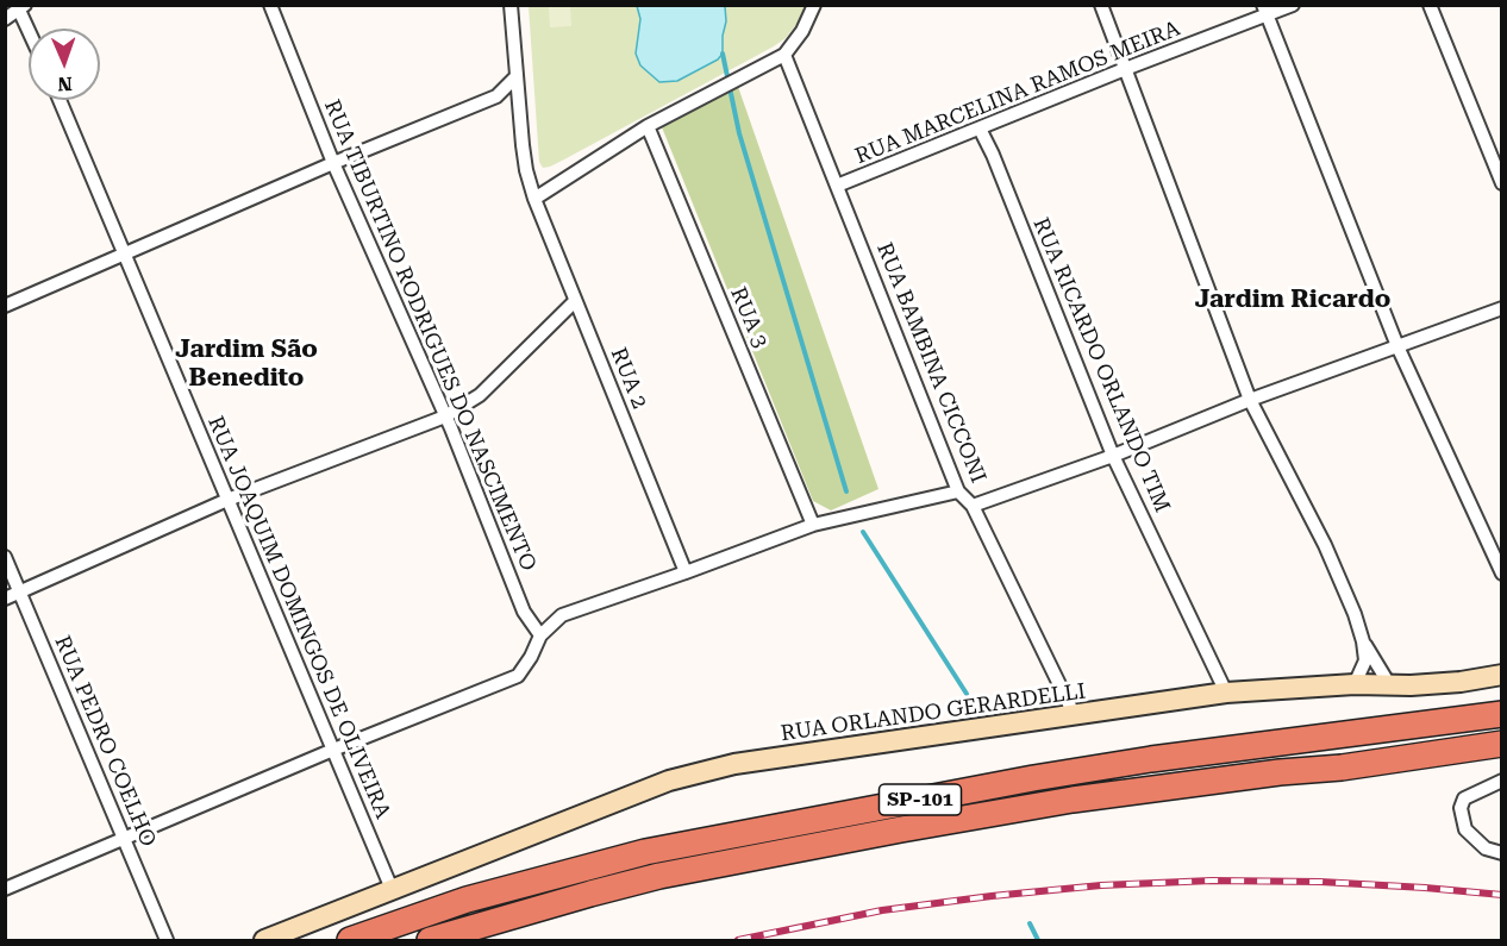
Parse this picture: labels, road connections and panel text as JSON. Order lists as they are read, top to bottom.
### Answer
{
  "streets": {
    "highway": ["SP-101"],
    "street": [
      "RUA MARCELINA RAMOS MEIRA",
      "RUA 3",
      "RUA TIBURTINO RODRIGUES DO NASCIMENTO",
      "RUA BAMBINA CICCONI",
      "RUA RICARDO ORLANDO TIM",
      "RUA 2",
      "RUA JOAQUIM DOMINGOS DE OLIVEIRA",
      "RUA ORLANDO GERARDELLI",
      "RUA PEDRO COELHO"
    ]
  },
  "crossings": [
    ["RUA MARCELINA RAMOS MEIRA", "RUA BAMBINA CICCONI"],
    ["RUA MARCELINA RAMOS MEIRA", "RUA RICARDO ORLANDO TIM"],
    ["RUA BAMBINA CICCONI", "RUA ORLANDO GERARDELLI"],
    ["RUA RICARDO ORLANDO TIM", "RUA ORLANDO GERARDELLI"],
    ["RUA JOAQUIM DOMINGOS DE OLIVEIRA", "RUA ORLANDO GERARDELLI"]
  ],
  "districts": ["Jardim Ricardo", "Jardim São Benedito"],
  "north": "bottom"
}
